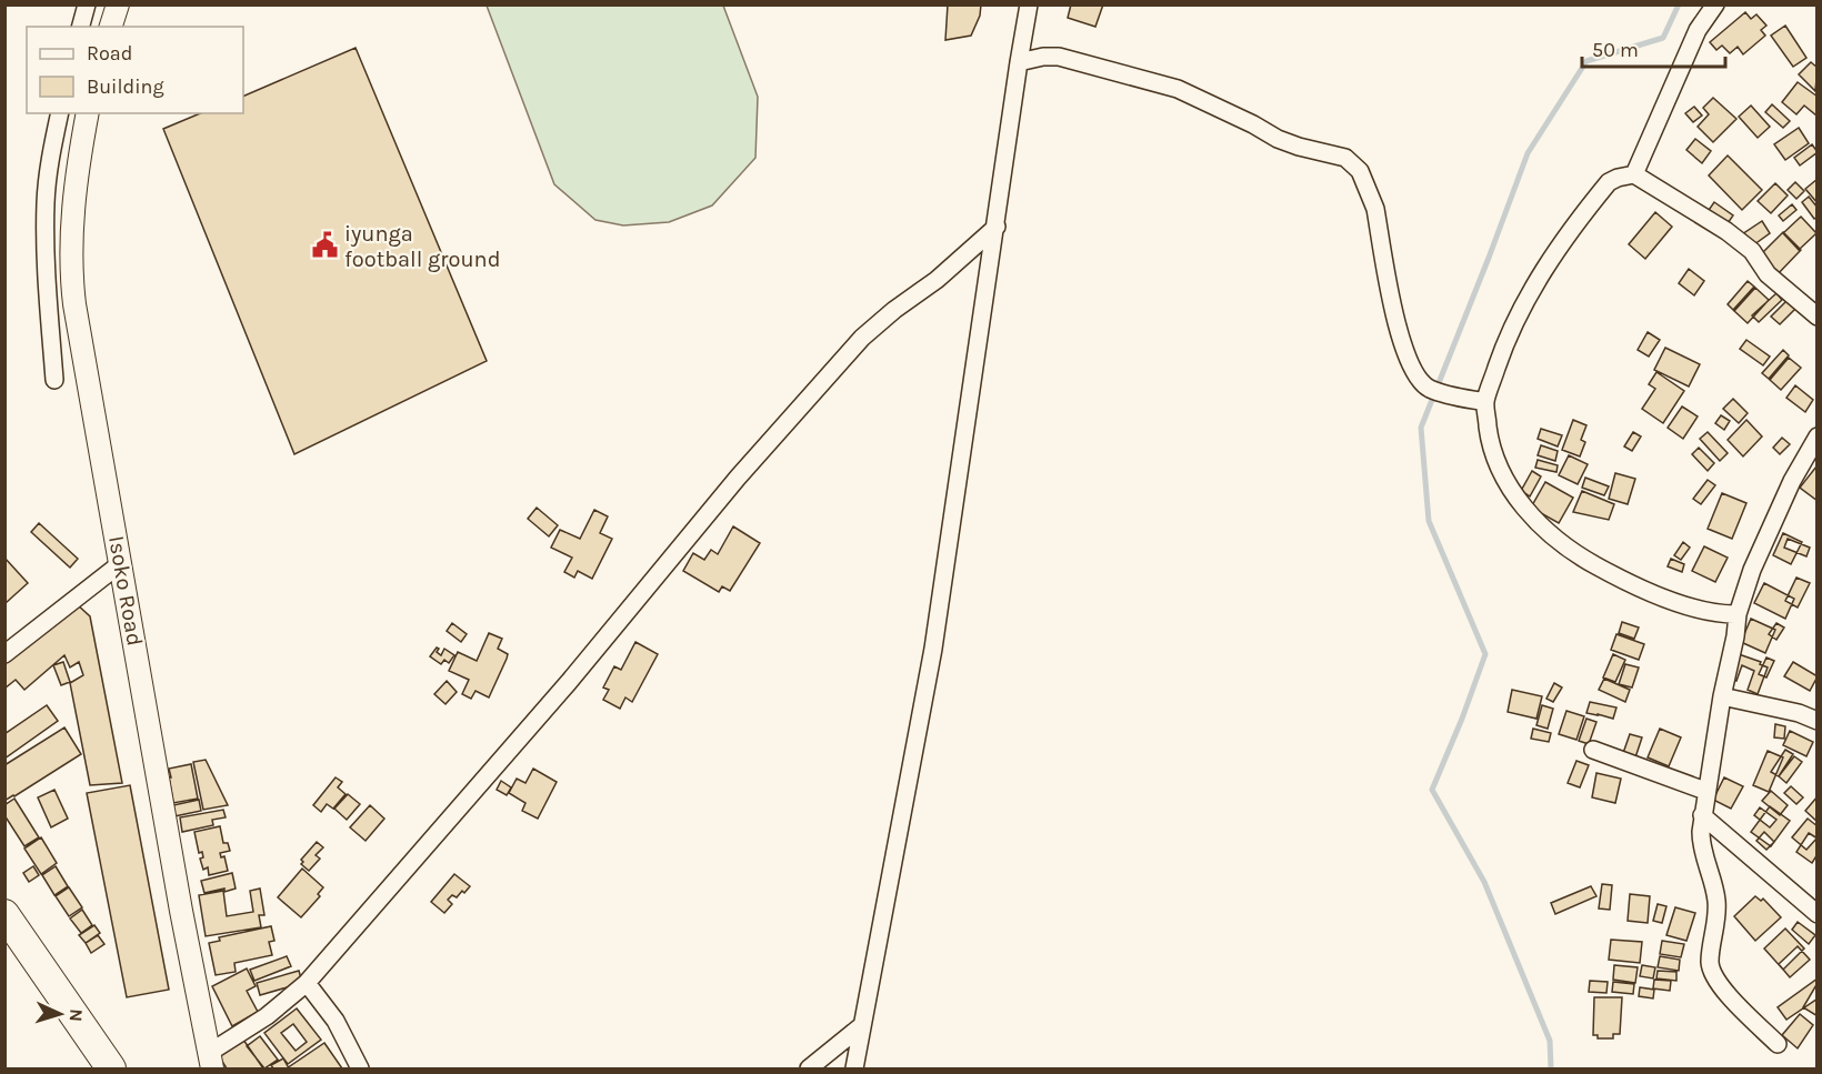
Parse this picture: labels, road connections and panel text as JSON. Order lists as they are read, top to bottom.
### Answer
{
  "streets": {
    "street": ["Isoko Road"]
  },
  "places": {
    "public building": ["iyunga football ground"]
  },
  "legend": ["Road", "Building"],
  "scale_bar": "50 m",
  "north": "right"
}
